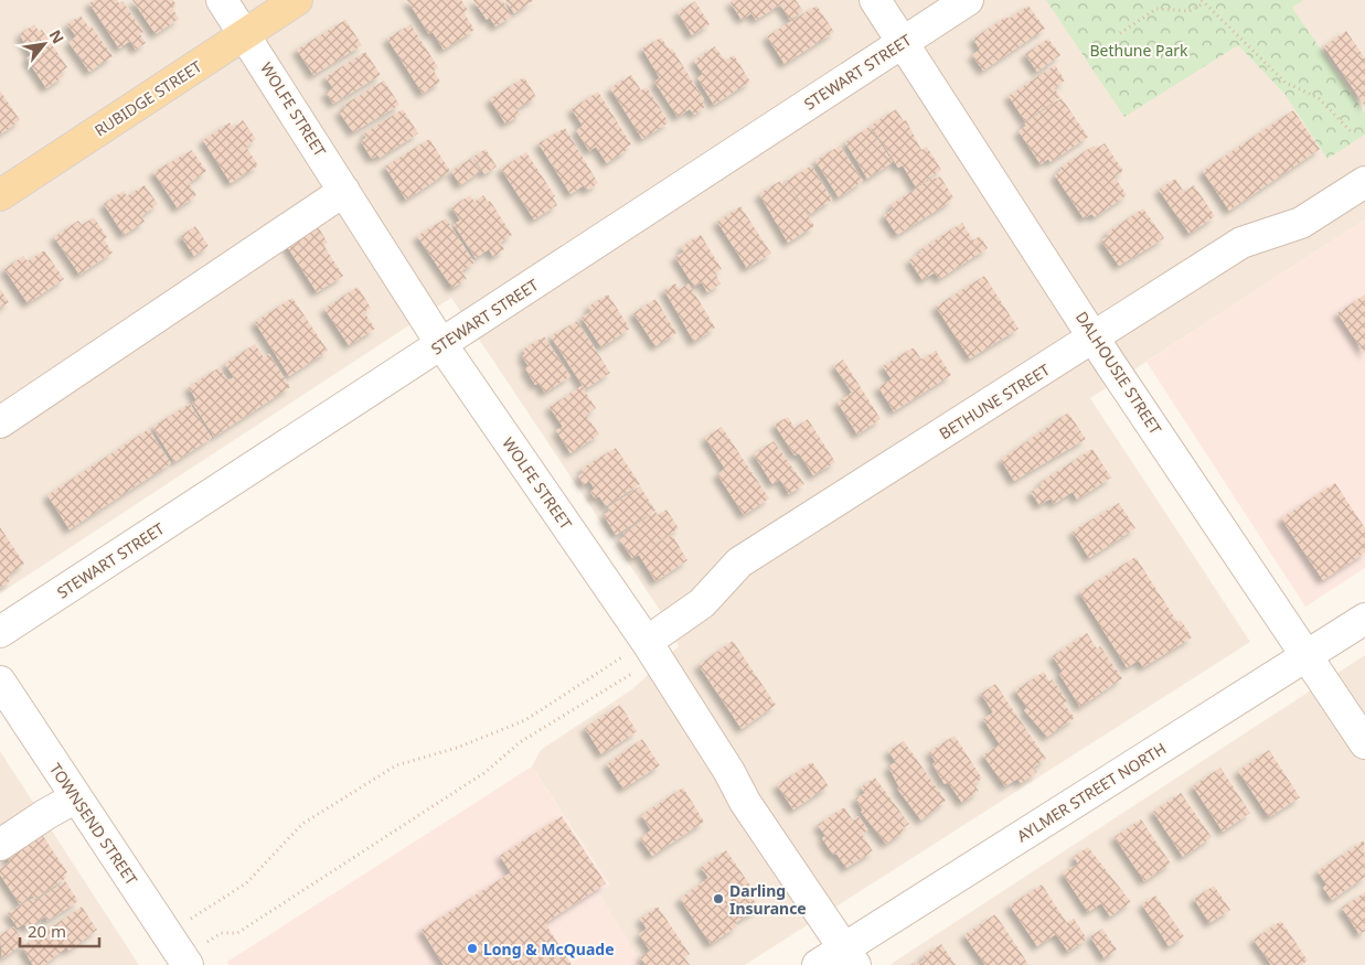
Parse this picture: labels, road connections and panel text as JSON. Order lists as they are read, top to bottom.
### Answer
{
  "streets": {
    "main road": ["RUBIDGE STREET"],
    "street": [
      "STEWART STREET",
      "WOLFE STREET",
      "DALHOUSIE STREET",
      "BETHUNE STREET",
      "AYLMER STREET NORTH",
      "TOWNSEND STREET"
    ]
  },
  "crossings": [
    ["STEWART STREET", "WOLFE STREET"],
    ["STEWART STREET", "DALHOUSIE STREET"],
    ["RUBIDGE STREET", "WOLFE STREET"],
    ["WOLFE STREET", "BETHUNE STREET"],
    ["WOLFE STREET", "AYLMER STREET NORTH"],
    ["DALHOUSIE STREET", "BETHUNE STREET"],
    ["DALHOUSIE STREET", "AYLMER STREET NORTH"]
  ],
  "parks": ["Bethune Park"],
  "places": ["Darling Insurance", "Long & McQuade"],
  "scale_bar": "20 m",
  "north": "top right"
}
